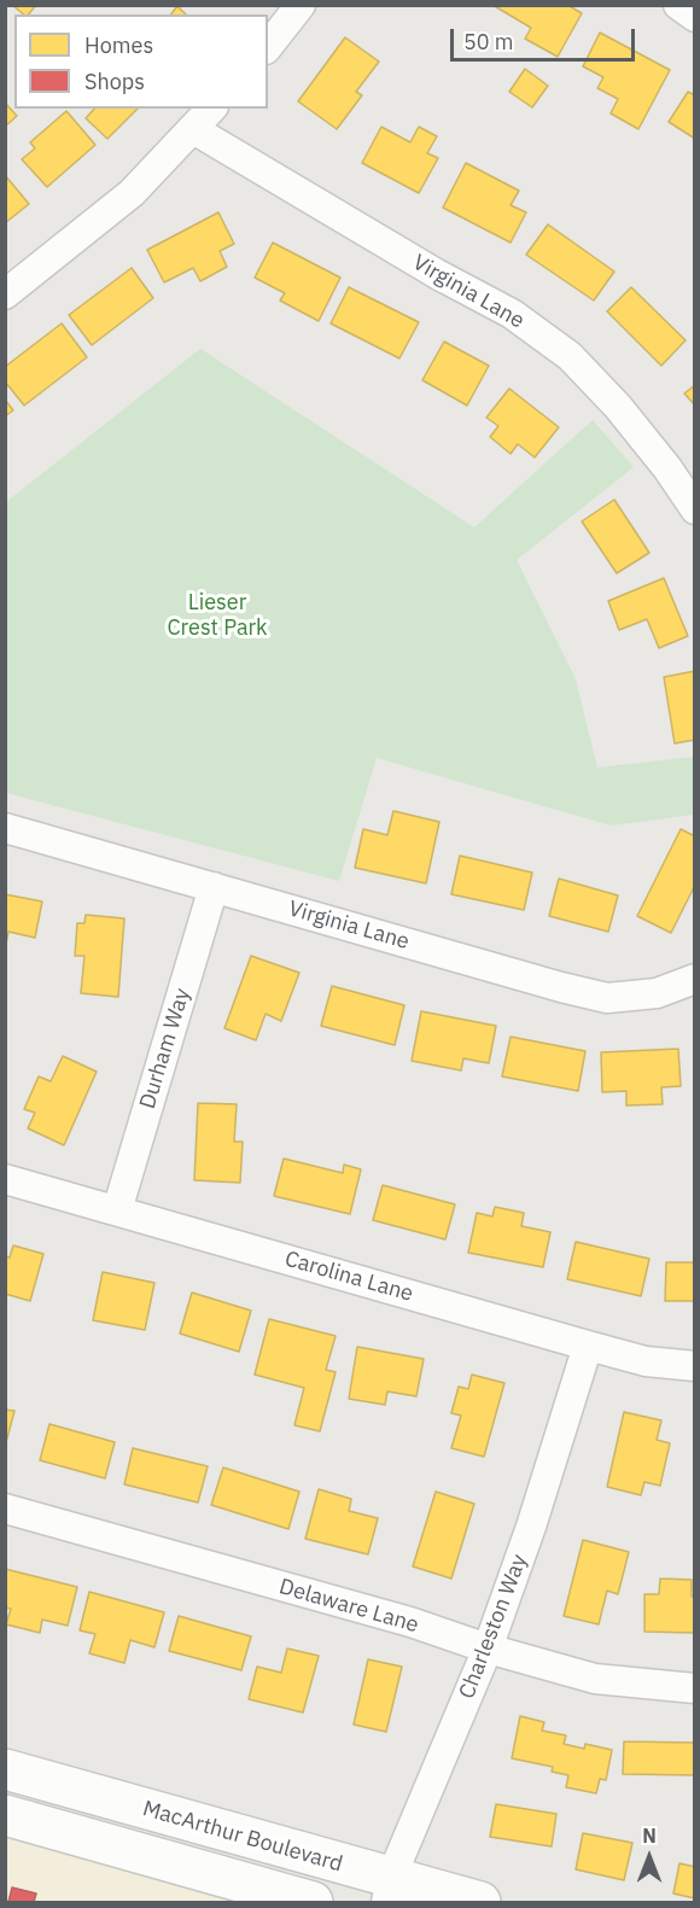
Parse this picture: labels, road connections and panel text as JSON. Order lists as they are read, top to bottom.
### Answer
{
  "streets": {
    "street": [
      "Virginia Lane",
      "Durham Way",
      "Carolina Lane",
      "Delaware Lane",
      "Charleston Way",
      "MacArthur Boulevard"
    ]
  },
  "crossings": [
    ["Virginia Lane", "Durham Way"],
    ["Durham Way", "Carolina Lane"],
    ["Carolina Lane", "Charleston Way"],
    ["Delaware Lane", "Charleston Way"],
    ["Charleston Way", "MacArthur Boulevard"]
  ],
  "parks": ["Lieser Crest Park"],
  "legend": ["Homes", "Shops"],
  "scale_bar": "50 m",
  "north": "top"
}
